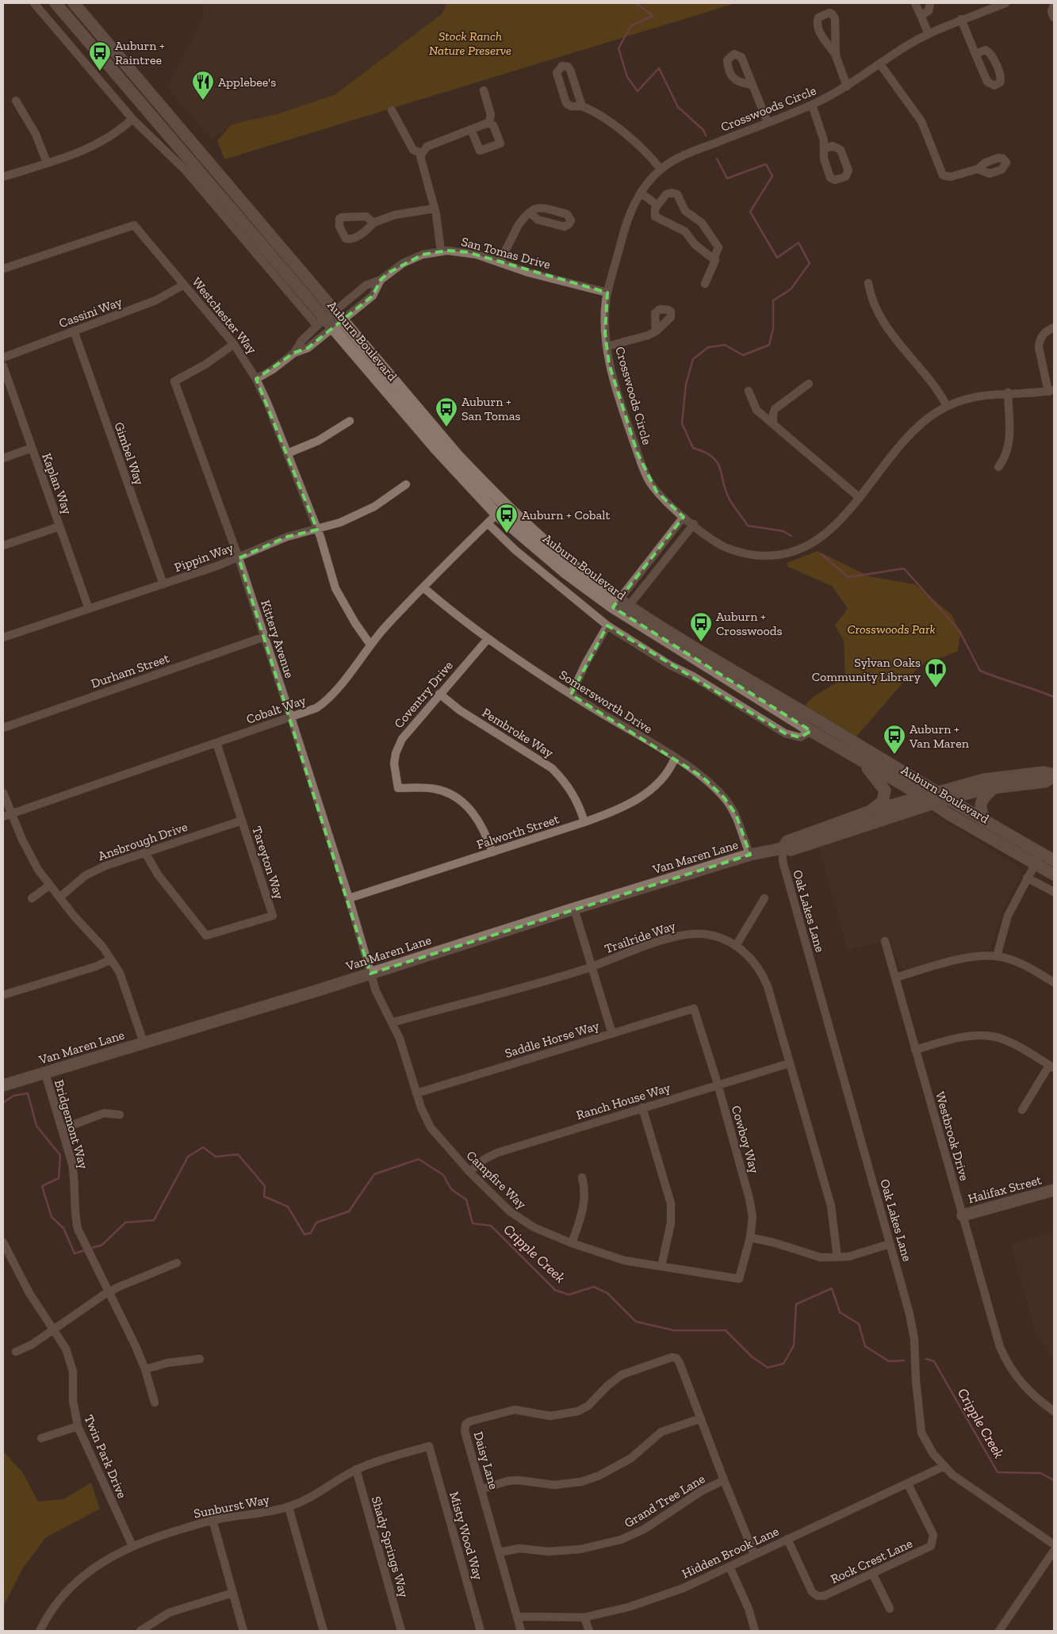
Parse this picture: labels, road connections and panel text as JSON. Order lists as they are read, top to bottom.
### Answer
{
  "streets": {
    "main road": ["Auburn Boulevard", "Van Maren Lane", "Halifax Street"],
    "street": [
      "Crosswoods Circle",
      "San Tomas Drive",
      "Cassini Way",
      "Westchester Way",
      "Gimbel Way",
      "Kaplan Way",
      "Pippin Way",
      "Kittery Avenue",
      "Durham Street",
      "Coventry Drive",
      "Somersworth Drive",
      "Cobalt Way",
      "Pembroke Way",
      "Falworth Street",
      "Ansbrough Drive",
      "Tareyton Way",
      "Oak Lakes Lane",
      "Trailride Way",
      "Saddle Horse Way",
      "Ranch House Way",
      "Bridgemont Way",
      "Westbrook Drive",
      "Cowboy Way",
      "Campfire Way",
      "Twin Park Drive",
      "Daisy Lane",
      "Grand Tree Lane",
      "Sunburst Way",
      "Misty Wood Way",
      "Shady Springs Way",
      "Hidden Brook Lane",
      "Rock Crest Lane"
    ]
  },
  "crossings": [
    ["Crosswoods Circle", "San Tomas Drive"],
    ["San Tomas Drive", "Westchester Way"],
    ["San Tomas Drive", "Auburn Boulevard"],
    ["Cassini Way", "Westchester Way"],
    ["Cassini Way", "Gimbel Way"],
    ["Westchester Way", "Pippin Way"],
    ["Westchester Way", "Kittery Avenue"],
    ["Westchester Way", "Cobalt Way"],
    ["Auburn Boulevard", "Cobalt Way"],
    ["Auburn Boulevard", "Van Maren Lane"],
    ["Gimbel Way", "Pippin Way"],
    ["Kaplan Way", "Pippin Way"],
    ["Pippin Way", "Kittery Avenue"],
    ["Kittery Avenue", "Durham Street"],
    ["Kittery Avenue", "Cobalt Way"],
    ["Kittery Avenue", "Falworth Street"],
    ["Kittery Avenue", "Van Maren Lane"],
    ["Kittery Avenue", "Campfire Way"],
    ["Coventry Drive", "Somersworth Drive"],
    ["Coventry Drive", "Pembroke Way"],
    ["Coventry Drive", "Falworth Street"],
    ["Somersworth Drive", "Cobalt Way"],
    ["Somersworth Drive", "Falworth Street"],
    ["Somersworth Drive", "Van Maren Lane"],
    ["Cobalt Way", "Tareyton Way"],
    ["Pembroke Way", "Falworth Street"],
    ["Ansbrough Drive", "Tareyton Way"],
    ["Van Maren Lane", "Oak Lakes Lane"],
    ["Van Maren Lane", "Bridgemont Way"],
    ["Van Maren Lane", "Campfire Way"],
    ["Oak Lakes Lane", "Hidden Brook Lane"],
    ["Trailride Way", "Ranch House Way"],
    ["Trailride Way", "Campfire Way"],
    ["Saddle Horse Way", "Cowboy Way"],
    ["Saddle Horse Way", "Campfire Way"],
    ["Ranch House Way", "Cowboy Way"],
    ["Ranch House Way", "Campfire Way"],
    ["Westbrook Drive", "Halifax Street"],
    ["Cowboy Way", "Campfire Way"],
    ["Twin Park Drive", "Sunburst Way"],
    ["Daisy Lane", "Grand Tree Lane"],
    ["Daisy Lane", "Hidden Brook Lane"],
    ["Sunburst Way", "Misty Wood Way"],
    ["Sunburst Way", "Shady Springs Way"],
    ["Hidden Brook Lane", "Rock Crest Lane"]
  ],
  "water": ["Cripple Creek"],
  "parks": ["Stock Ranch Nature Preserve", "Crosswoods Park"],
  "places": {
    "bus stop": [
      "Auburn + Raintree",
      "Auburn + San Tomas",
      "Auburn + Cobalt",
      "Auburn + Crosswoods",
      "Auburn + Van Maren"
    ],
    "restaurant": ["Applebee's"],
    "library": ["Sylvan Oaks Community Library"]
  }
}
